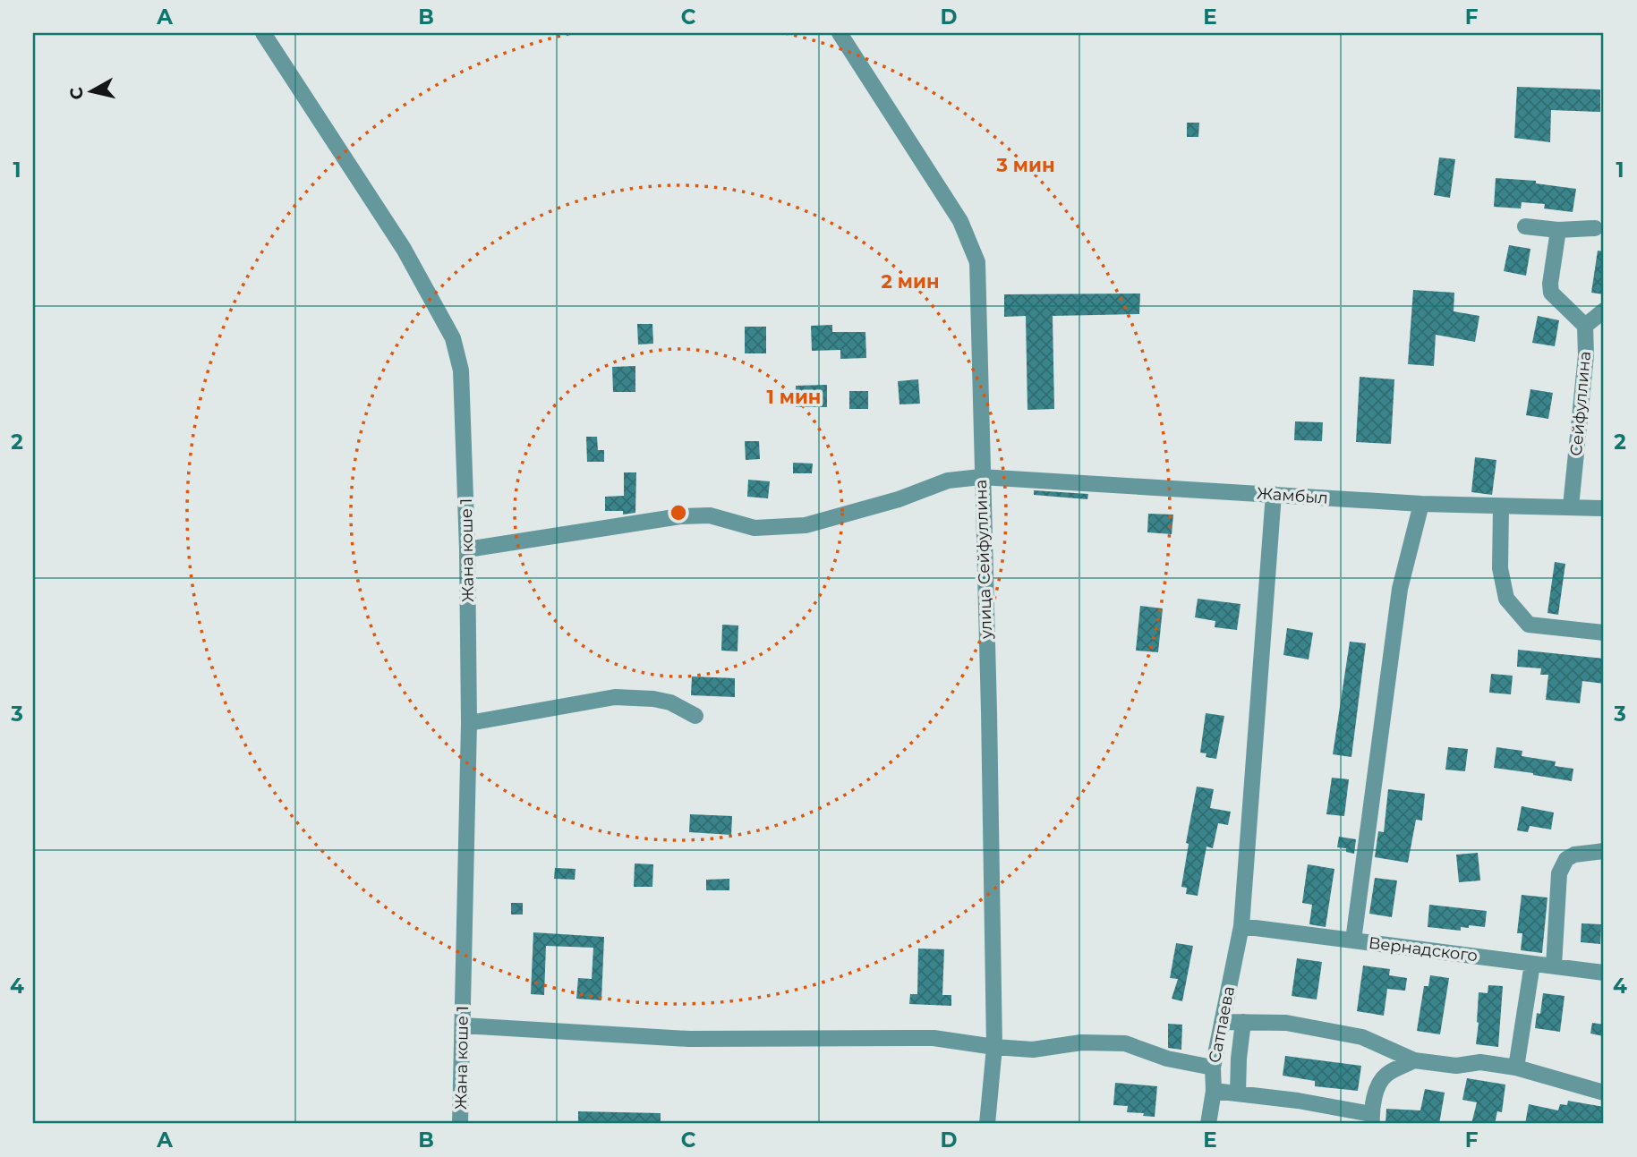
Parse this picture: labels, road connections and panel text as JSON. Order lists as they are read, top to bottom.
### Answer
{
  "streets": {
    "street": [
      "Сейфуллина",
      "Жамбыл",
      "Жана коше 1",
      "улица Сейфуллина",
      "Вернадского",
      "Сатпаева"
    ]
  },
  "crossings": [
    ["Сейфуллина", "Жамбыл"],
    ["Жамбыл", "Жана коше 1"],
    ["Жамбыл", "улица Сейфуллина"],
    ["Жамбыл", "Сатпаева"],
    ["Вернадского", "Сатпаева"]
  ],
  "north": "left",
  "grid": {
    "columns": [
      "A",
      "B",
      "C",
      "D",
      "E",
      "F"
    ],
    "rows": [
      "1",
      "2",
      "3",
      "4"
    ]
  },
  "rings": ["3 мин", "2 мин", "1 мин"]
}
